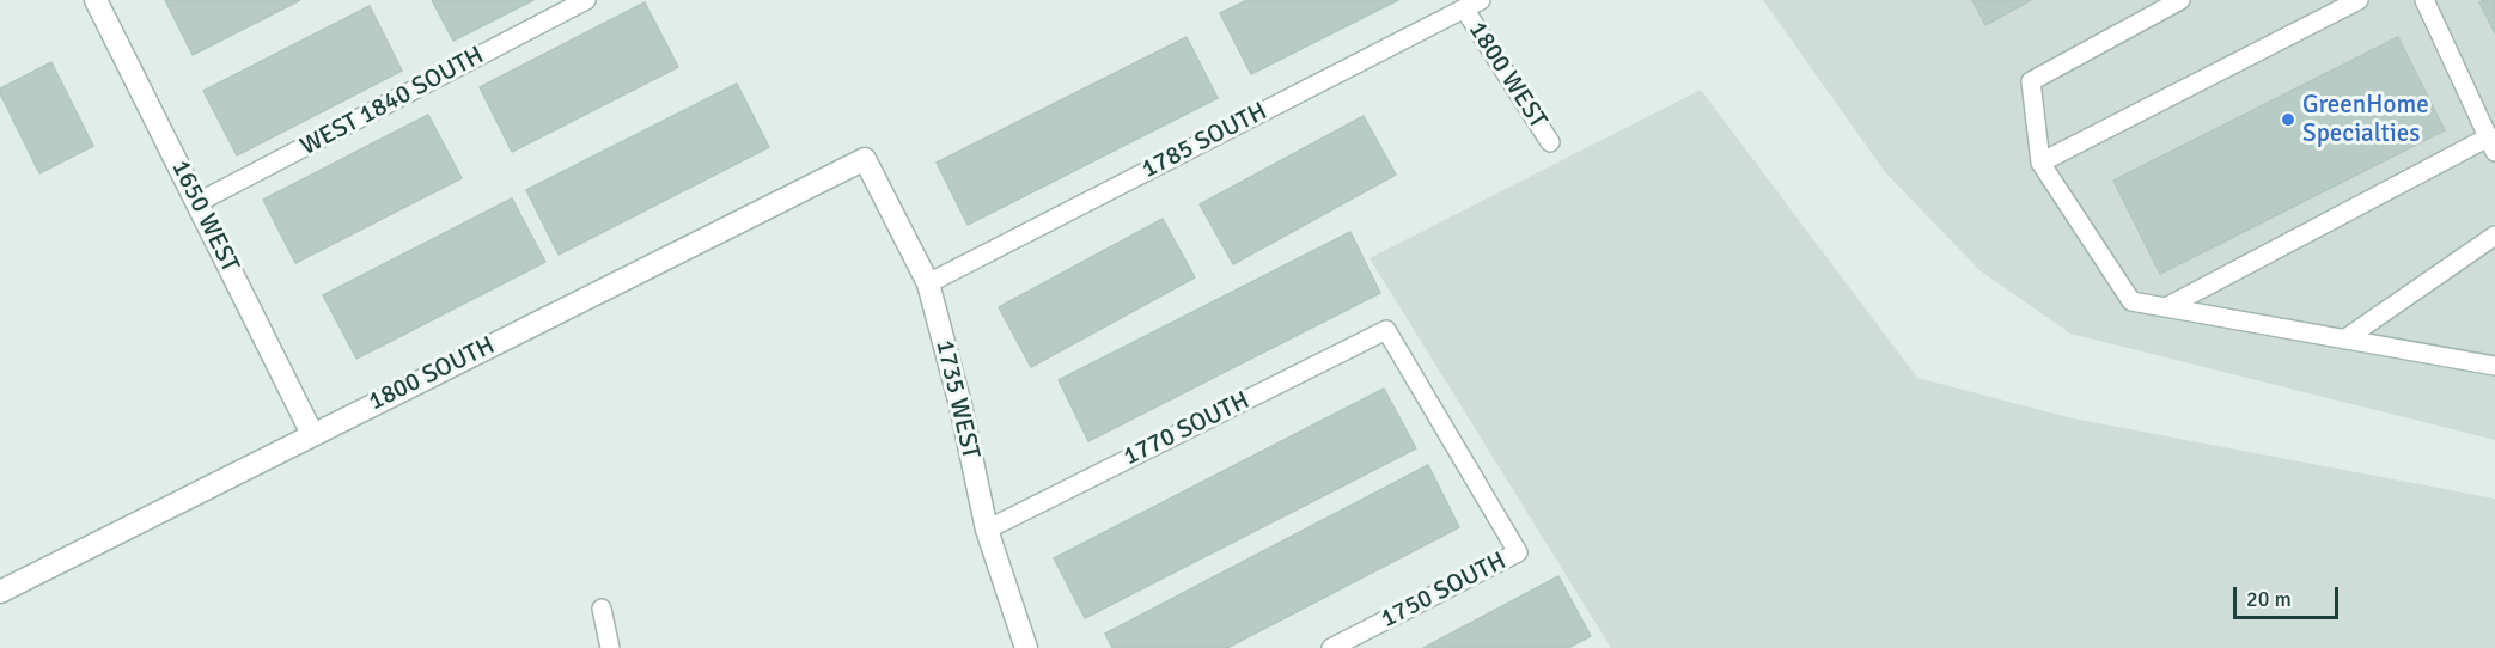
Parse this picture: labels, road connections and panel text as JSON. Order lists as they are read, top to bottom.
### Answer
{
  "streets": {
    "street": ["1650 WEST", "1800 SOUTH", "1735 WEST"],
    "lane": [
      "1800 WEST",
      "WEST 1840 SOUTH",
      "1785 SOUTH",
      "1770 SOUTH",
      "1750 SOUTH"
    ]
  },
  "crossings": [
    ["1800 WEST", "1785 SOUTH"],
    ["WEST 1840 SOUTH", "1650 WEST"],
    ["1785 SOUTH", "1735 WEST"],
    ["1650 WEST", "1800 SOUTH"],
    ["1800 SOUTH", "1735 WEST"],
    ["1735 WEST", "1770 SOUTH"],
    ["1770 SOUTH", "1750 SOUTH"]
  ],
  "places": ["GreenHome Specialties"],
  "scale_bar": "20 m"
}
